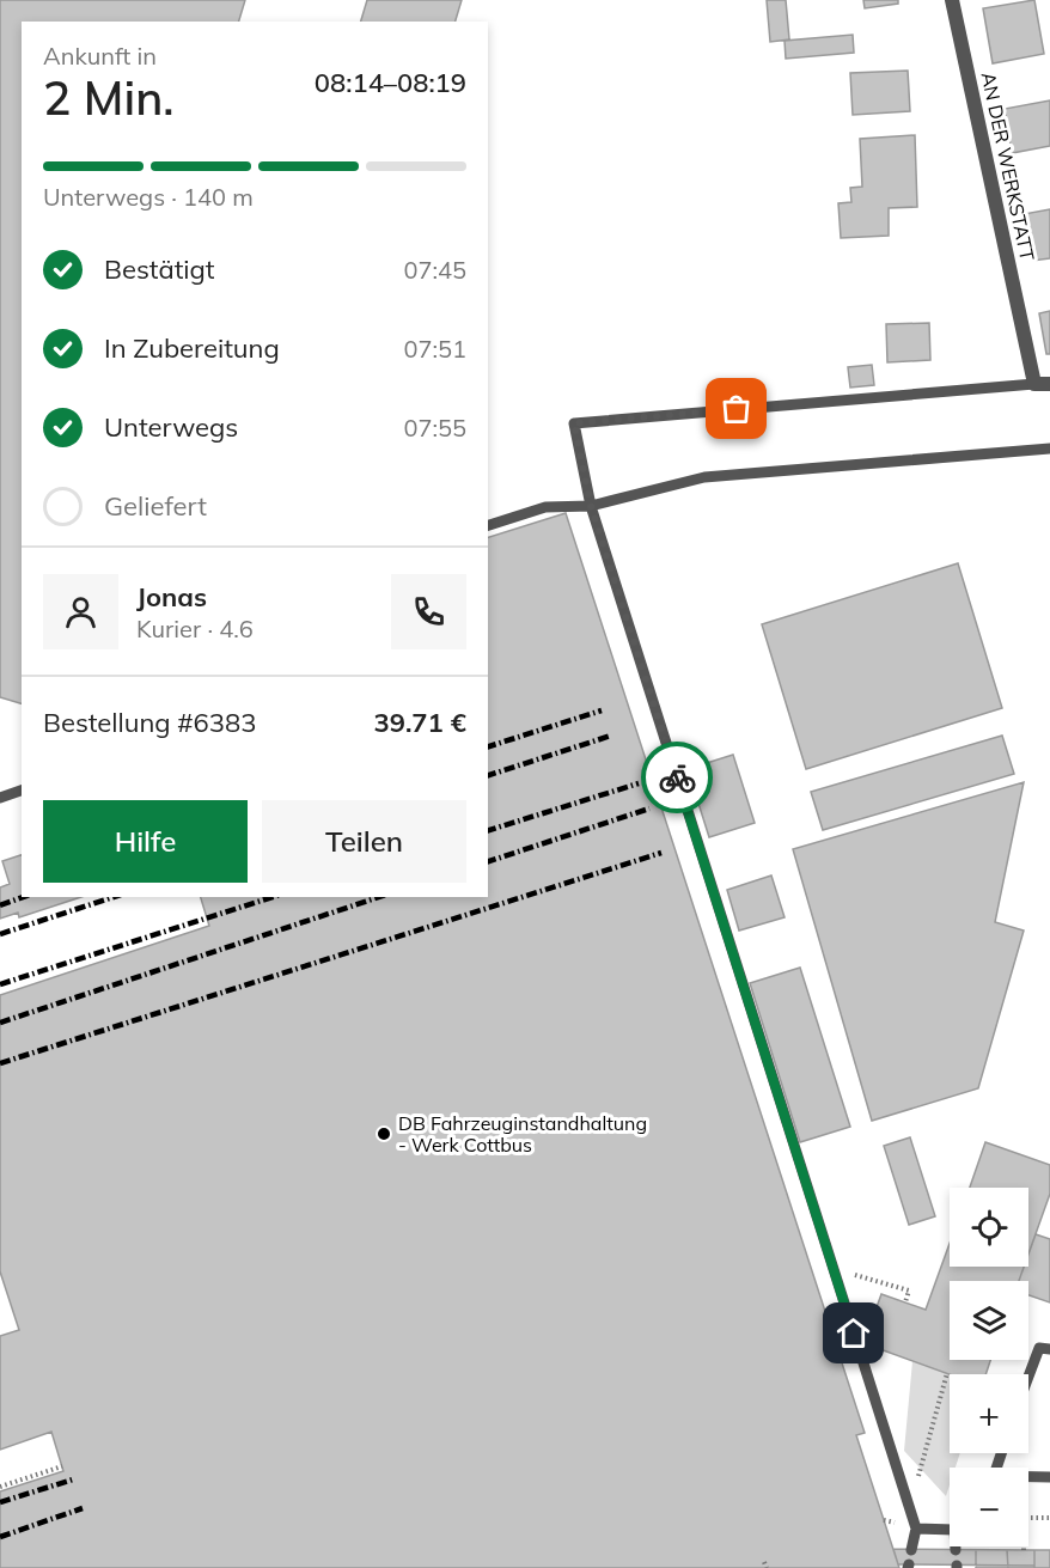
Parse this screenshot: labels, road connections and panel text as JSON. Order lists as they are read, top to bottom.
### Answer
{
  "streets": {
    "street": ["AN DER WERKSTATT"]
  },
  "places": ["DB Fahrzeuginstandhaltung - Werk Cottbus"],
  "page": {
    "heading": ["2 Min.", "Ankunft in", "08:14–08:19"],
    "panel": [
      "Jonas",
      "Kurier · 4.6",
      "Bestellung #6383",
      "39.71 €"
    ],
    "bar": "Unterwegs · 140 m",
    "list": [
      ["Bestätigt", "07:45"],
      ["In Zubereitung", "07:51"],
      ["Unterwegs", "07:55"],
      "Geliefert"
    ],
    "buttons": ["Hilfe", "Teilen"],
    "map_buttons": ["+", "−"]
  }
}
